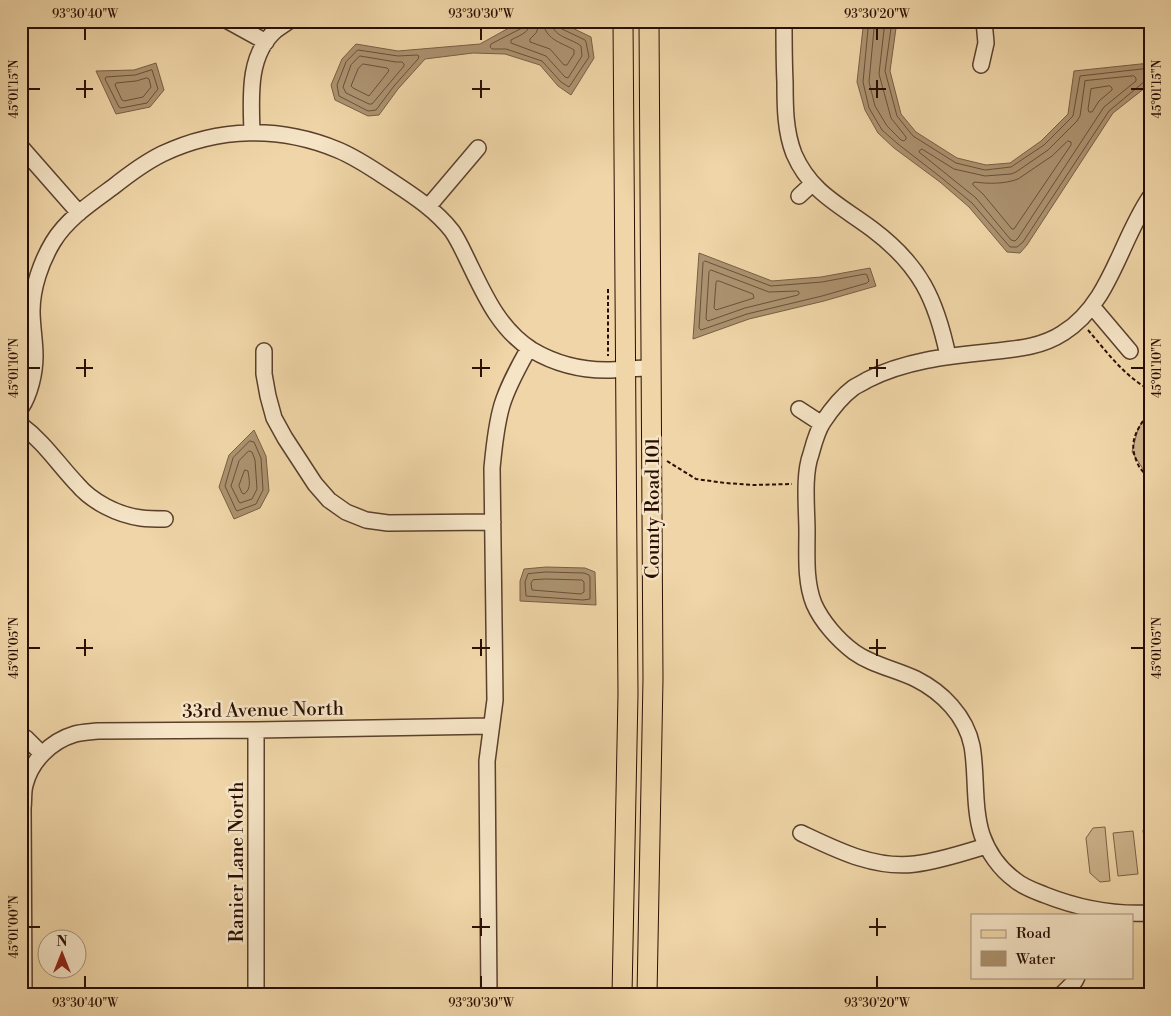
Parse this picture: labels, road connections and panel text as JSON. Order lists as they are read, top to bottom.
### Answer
{
  "streets": {
    "main road": ["County Road 101"],
    "street": ["33rd Avenue North", "Ranier Lane North"]
  },
  "crossings": [
    ["33rd Avenue North", "Ranier Lane North"]
  ],
  "legend": ["Road", "Water"],
  "north": "top",
  "coordinates": [
    "93°30'40\"W",
    "93°30'30\"W",
    "93°30'20\"W",
    "45°01'15\"N",
    "45°01'10\"N",
    "45°01'05\"N",
    "45°01'00\"N"
  ]
}
